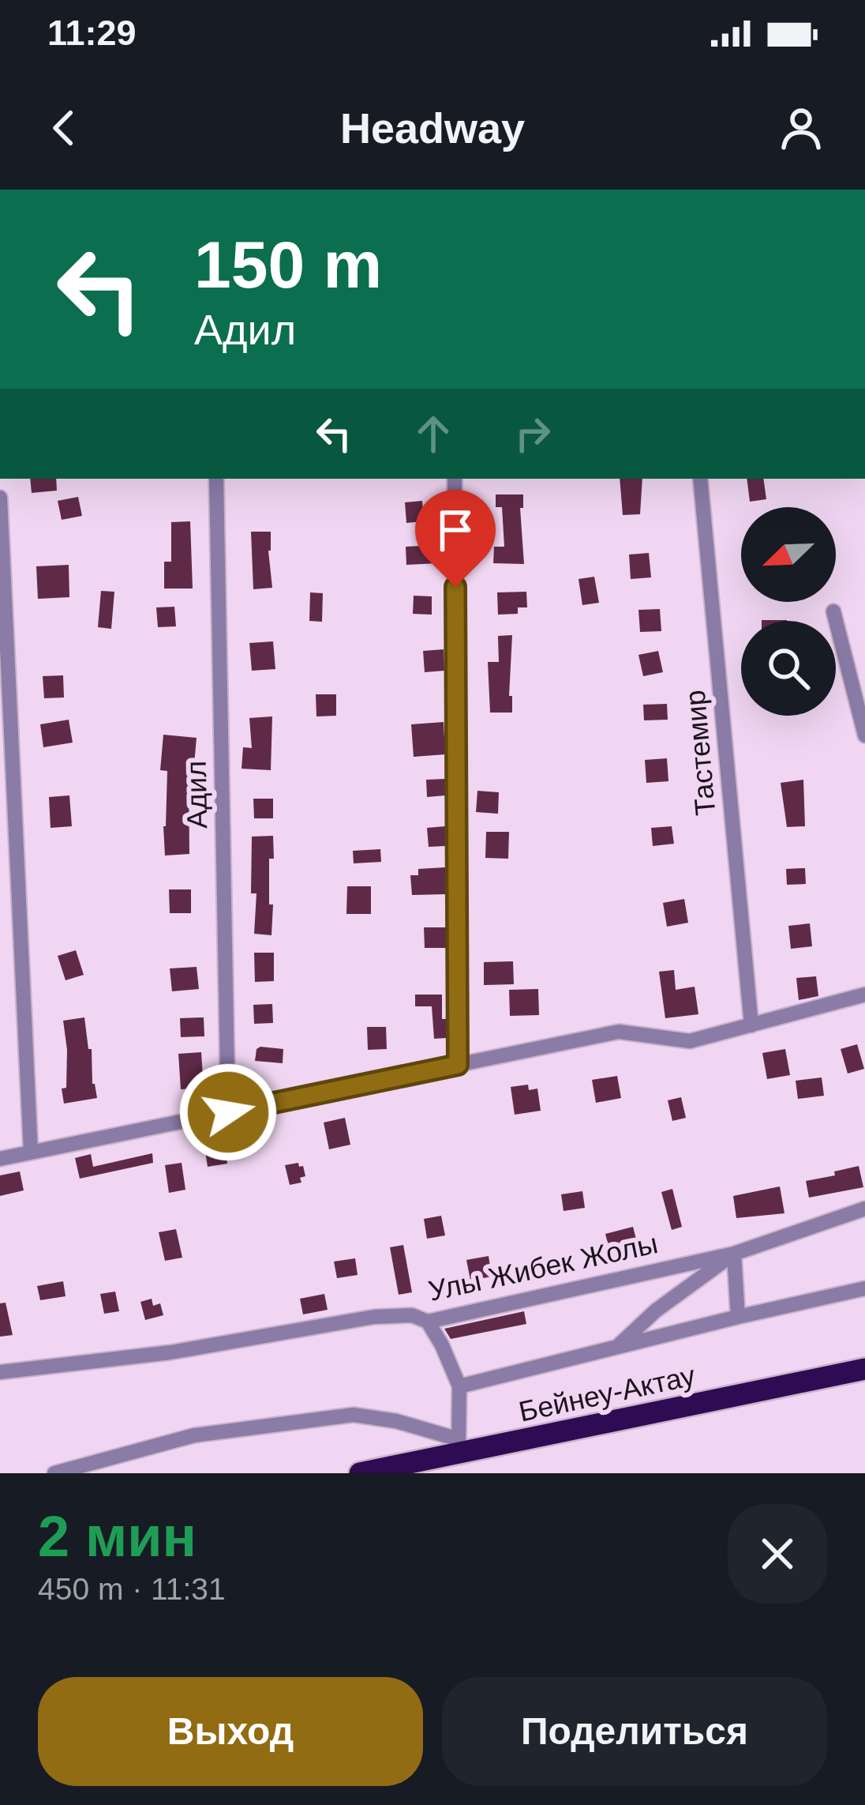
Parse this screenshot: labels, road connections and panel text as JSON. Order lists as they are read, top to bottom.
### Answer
{
  "streets": {
    "highway": ["Бейнеу-Актау"],
    "street": ["Тастемир", "Адил", "Улы Жибек Жолы"]
  },
  "north": "bottom left",
  "page": {
    "status": "11:29",
    "header": "Headway",
    "turn": ["150 m", "Адил"],
    "heading": ["2 мин", "450 m · 11:31"],
    "buttons": ["Выход", "Поделиться"]
  }
}
